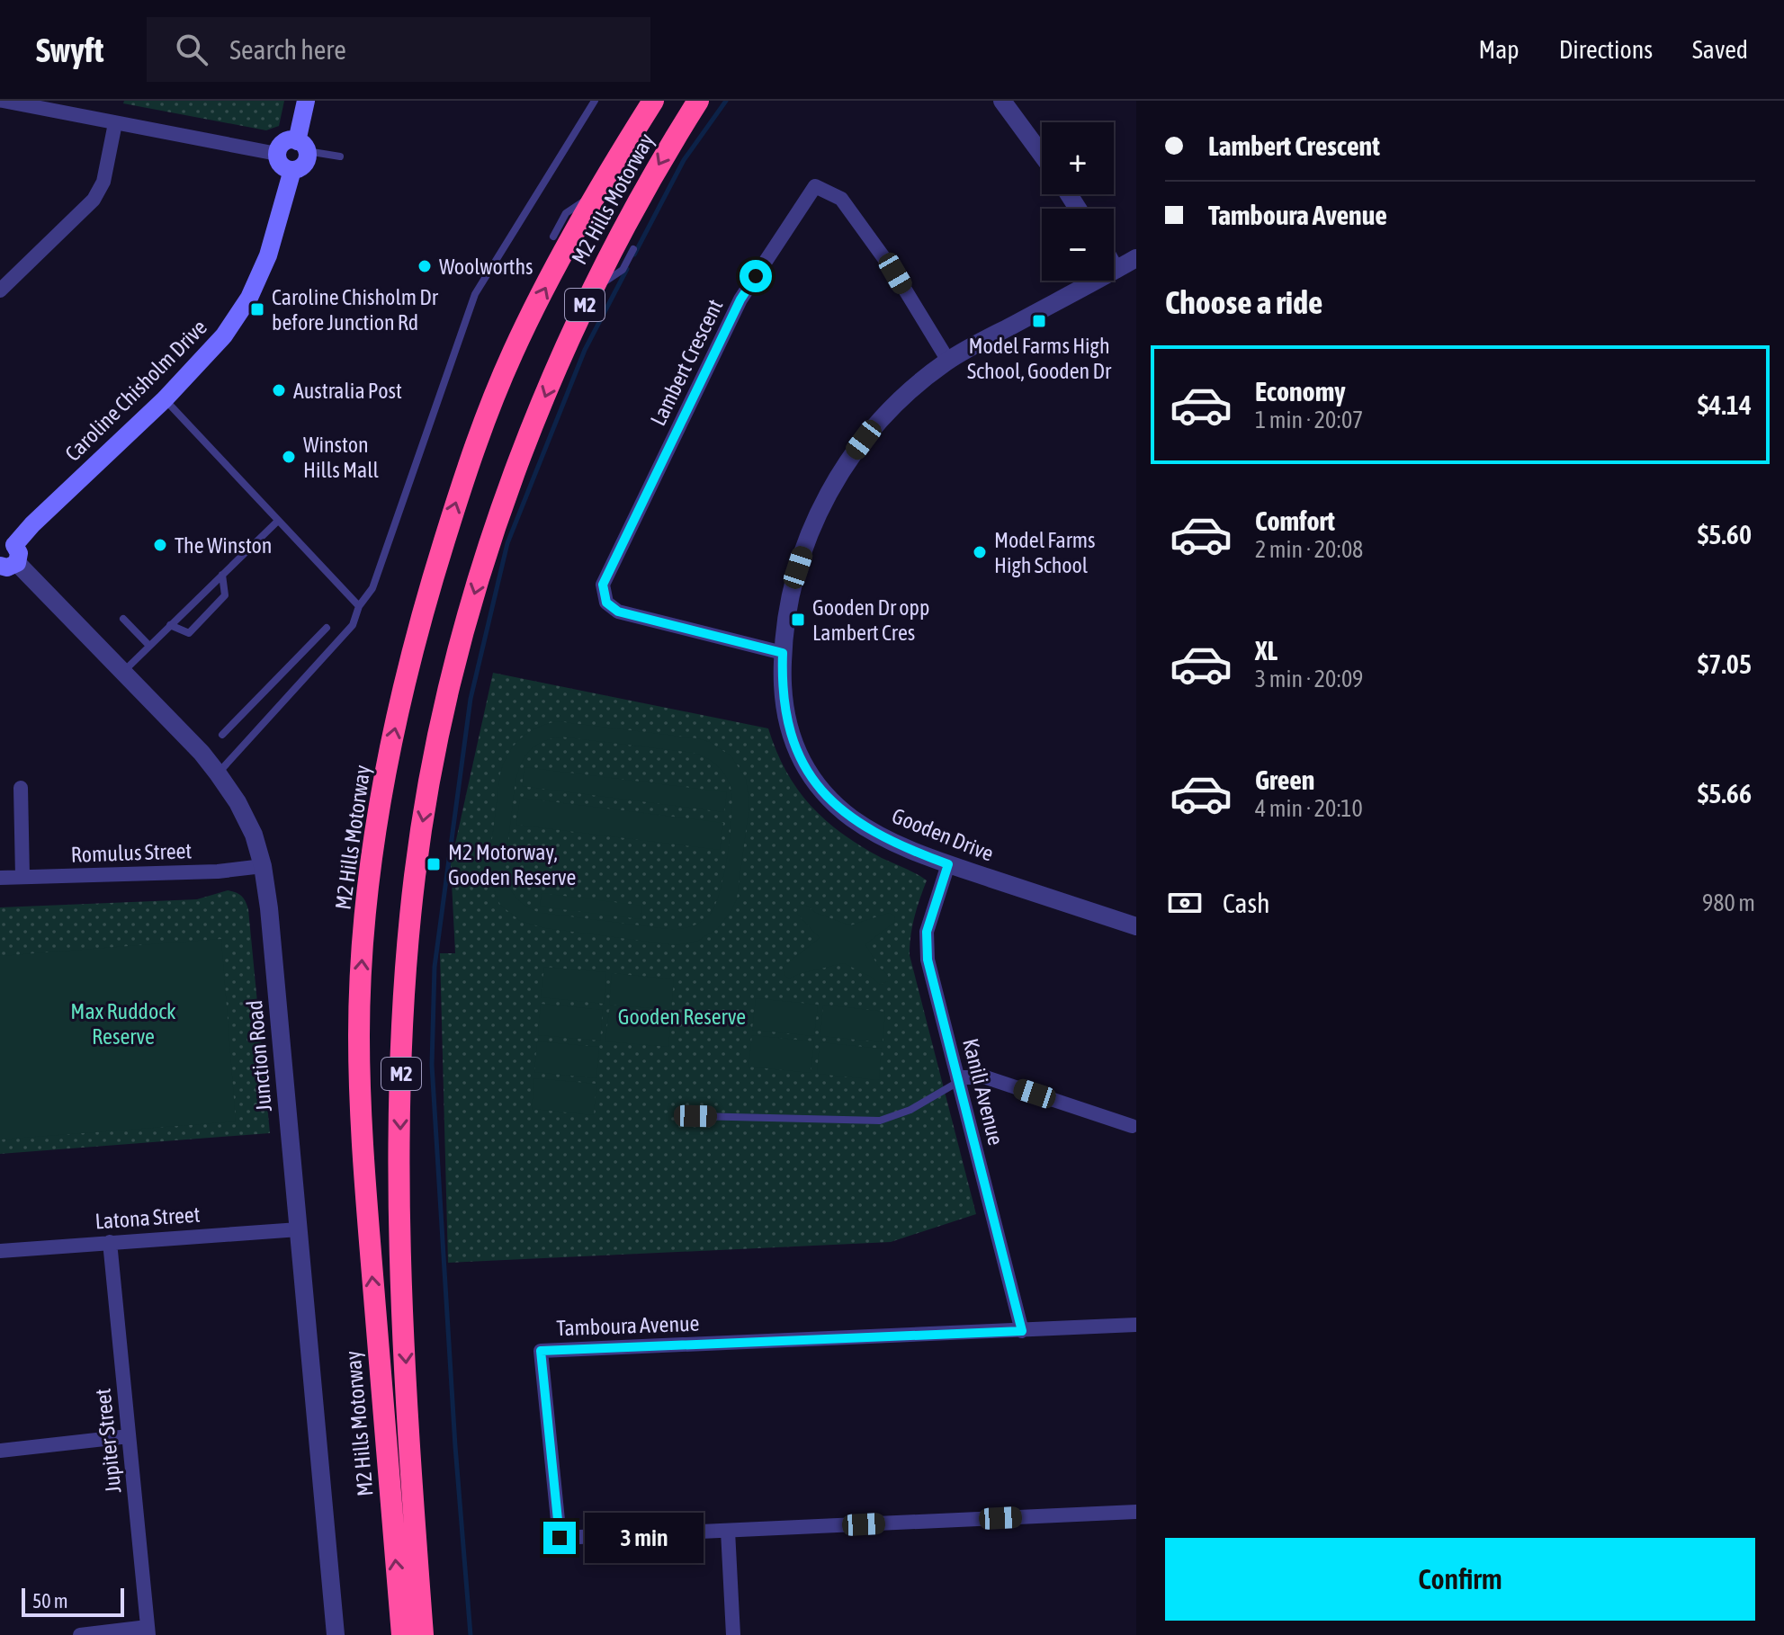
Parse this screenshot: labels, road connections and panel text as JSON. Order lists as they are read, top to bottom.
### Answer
{
  "streets": {
    "highway": ["M2 Hills Motorway", "M2"],
    "main road": ["Caroline Chisholm Drive"],
    "street": [
      "Lambert Crescent",
      "Gooden Drive",
      "Romulus Street",
      "Junction Road",
      "Kanili Avenue",
      "Latona Street",
      "Tamboura Avenue",
      "Jupiter Street"
    ]
  },
  "crossings": [
    ["Lambert Crescent", "Gooden Drive"],
    ["Caroline Chisholm Drive", "Junction Road"],
    ["Gooden Drive", "Kanili Avenue"],
    ["Romulus Street", "Junction Road"],
    ["Junction Road", "Latona Street"],
    ["Kanili Avenue", "Tamboura Avenue"],
    ["Latona Street", "Jupiter Street"]
  ],
  "parks": ["Max Ruddock Reserve", "Gooden Reserve"],
  "places": {
    "other": [
      "Woolworths",
      "Australia Post",
      "Winston Hills Mall",
      "The Winston",
      "Model Farms High School"
    ],
    "transit": [
      "Caroline Chisholm Dr before Junction Rd",
      "Model Farms High School, Gooden Dr",
      "Gooden Dr opp Lambert Cres",
      "M2 Motorway, Gooden Reserve"
    ]
  },
  "scale_bar": "50 m",
  "page": {
    "header": "Swyft",
    "search": "Search here",
    "nav": ["Map", "Directions", "Saved"],
    "banner": ["Lambert Crescent", "Tamboura Avenue"],
    "map_buttons": ["+", "−"],
    "heading": "Choose a ride",
    "list": [
      {
        "name": "Economy",
        "note": "1 min · 20:07",
        "value": "$4.14"
      },
      {
        "name": "Comfort",
        "note": "2 min · 20:08",
        "value": "$5.60"
      },
      {
        "name": "XL",
        "note": "3 min · 20:09",
        "value": "$7.05"
      },
      {
        "name": "Green",
        "note": "4 min · 20:10",
        "value": "$5.66"
      }
    ],
    "pay": ["Cash", "980 m"],
    "bubble": "3 min",
    "buttons": "Confirm",
    "scale": "50 m"
  }
}
